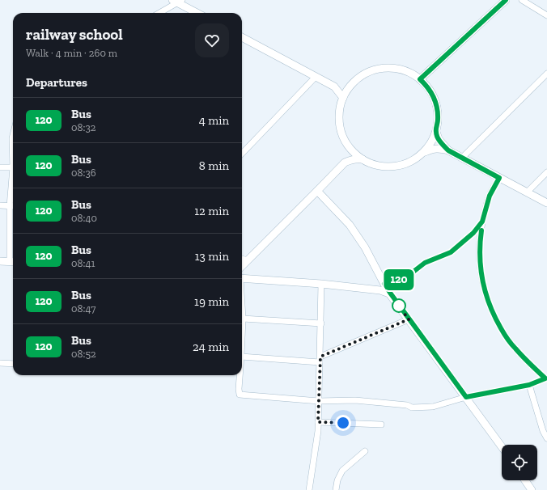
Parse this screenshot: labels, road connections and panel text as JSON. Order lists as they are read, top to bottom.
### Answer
{
  "lines": ["bus line 120"],
  "page": {
    "on_map": "120",
    "heading": [
      ["railway school", "Walk · 4 min · 260 m"],
      "Departures"
    ],
    "list": [
      {
        "mark": "120",
        "name": "Bus",
        "note": "08:32",
        "value": "4 min"
      },
      {
        "mark": "120",
        "name": "Bus",
        "note": "08:36",
        "value": "8 min"
      },
      {
        "mark": "120",
        "name": "Bus",
        "note": "08:40",
        "value": "12 min"
      },
      {
        "mark": "120",
        "name": "Bus",
        "note": "08:41",
        "value": "13 min"
      },
      {
        "mark": "120",
        "name": "Bus",
        "note": "08:47",
        "value": "19 min"
      },
      {
        "mark": "120",
        "name": "Bus",
        "note": "08:52",
        "value": "24 min"
      }
    ]
  }
}
